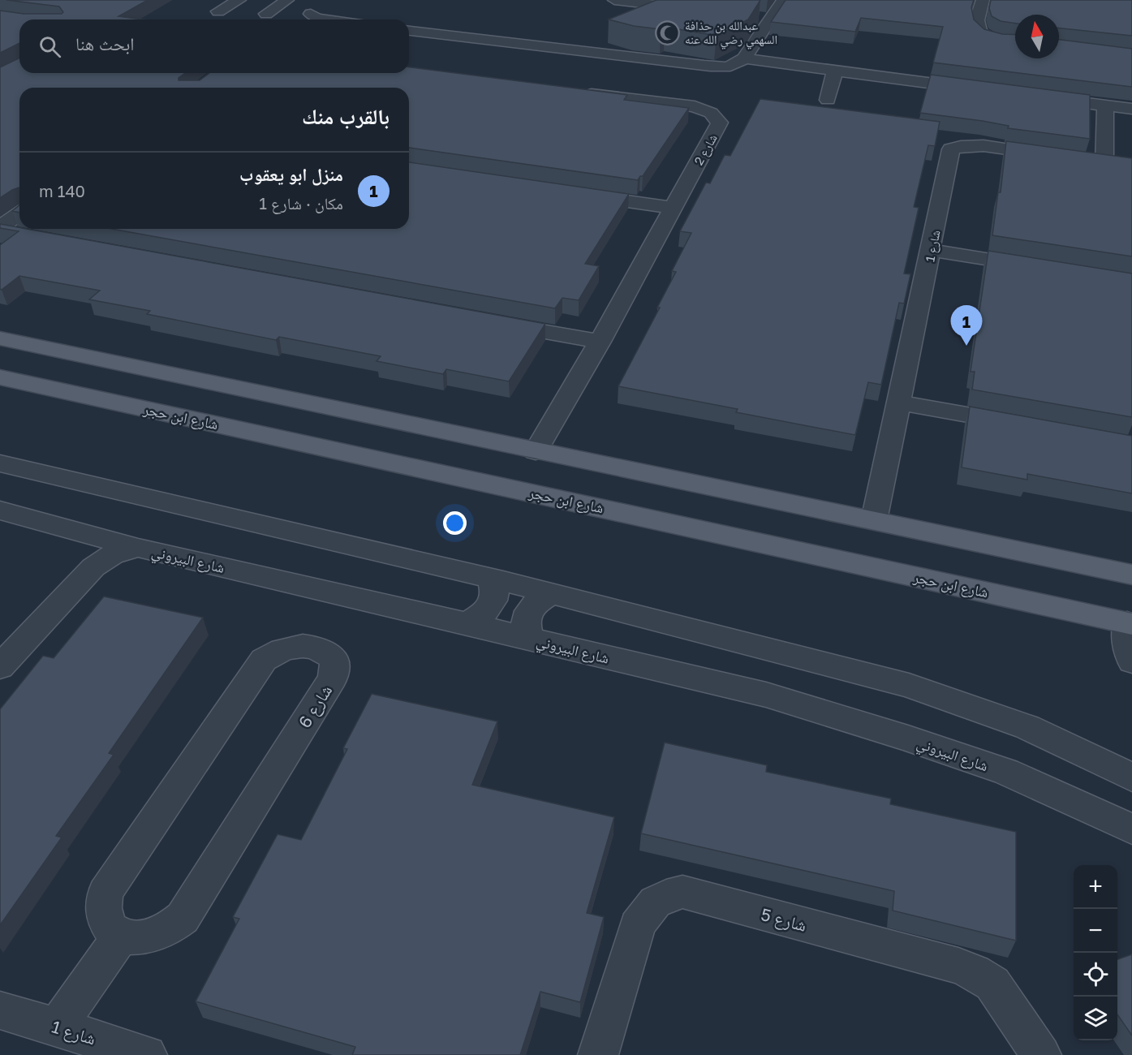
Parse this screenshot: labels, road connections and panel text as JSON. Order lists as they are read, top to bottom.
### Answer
{
  "streets": {
    "main road": ["شارع ابن حجر"],
    "street": [
      "شارع 2",
      "شارع 1",
      "شارع البيروني",
      "شارع 6",
      "شارع 5"
    ]
  },
  "places": {
    "mosque": ["عبدالله بن حذافة السهمي رضي الله عنه"]
  },
  "north": "top",
  "page": {
    "search": "ابحث هنا",
    "heading": "بالقرب منك",
    "list": [
      {
        "mark": "1",
        "name": "منزل ابو يعقوب",
        "note": "مكان · شارع 1",
        "value": "140 m"
      }
    ],
    "pins": "1",
    "map_buttons": ["+", "−"]
  }
}
